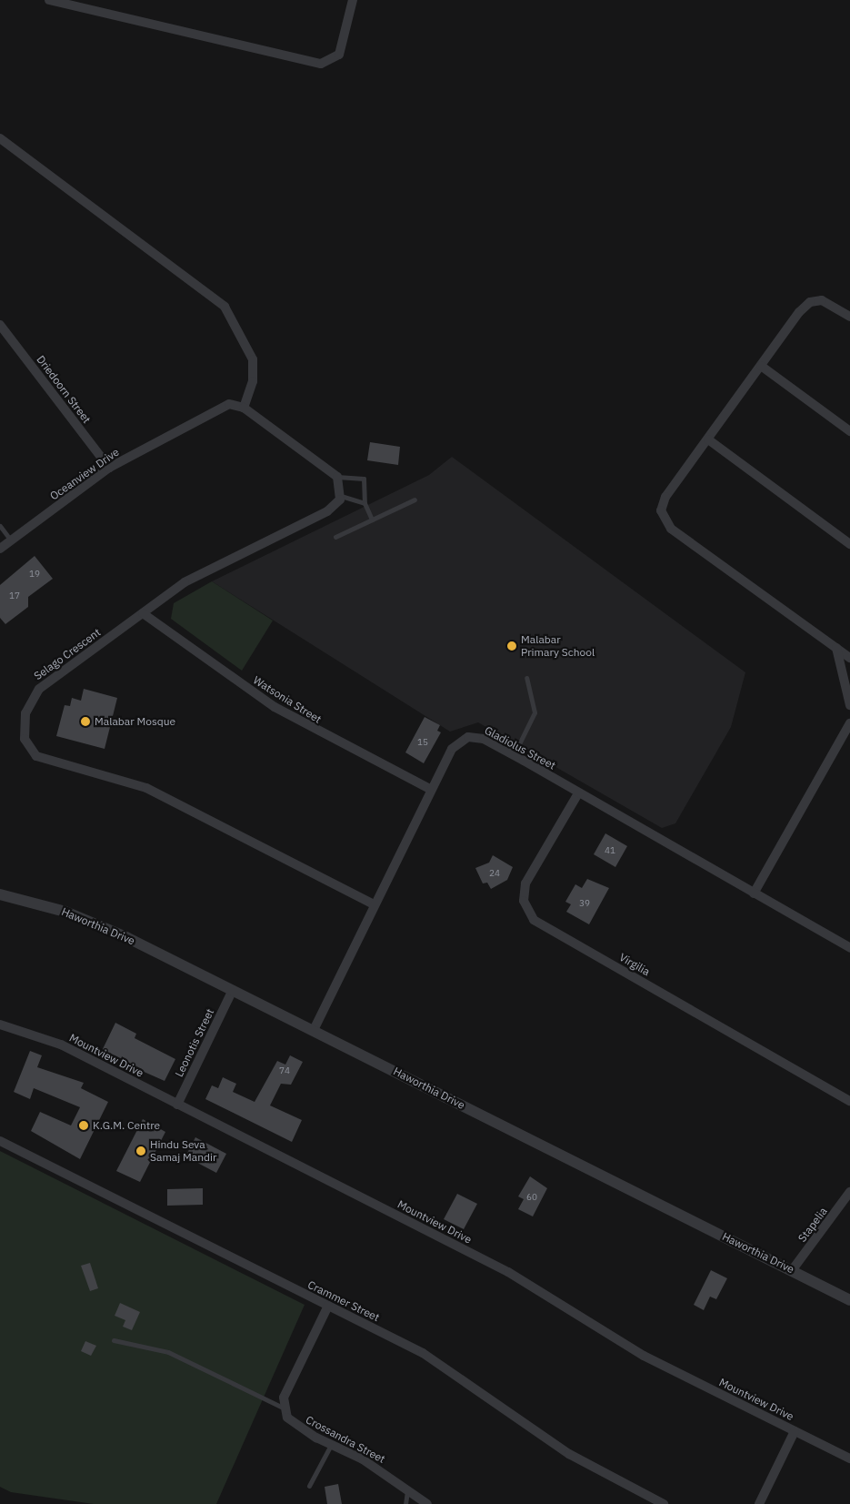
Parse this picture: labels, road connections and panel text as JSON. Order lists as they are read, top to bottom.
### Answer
{
  "streets": {
    "street": [
      "Driedoorn Street",
      "Oceanview Drive",
      "Selago Crescent",
      "Watsonia Street",
      "Gladiolus Street",
      "Haworthia Drive",
      "Virgilia",
      "Leonotis Street",
      "Mountview Drive",
      "Stapelia",
      "Crammer Street",
      "Crossandra Street"
    ]
  },
  "crossings": [
    ["Driedoorn Street", "Oceanview Drive"],
    ["Selago Crescent", "Watsonia Street"],
    ["Selago Crescent", "Gladiolus Street"],
    ["Watsonia Street", "Gladiolus Street"],
    ["Gladiolus Street", "Haworthia Drive"],
    ["Gladiolus Street", "Virgilia"],
    ["Haworthia Drive", "Leonotis Street"],
    ["Haworthia Drive", "Stapelia"],
    ["Leonotis Street", "Mountview Drive"]
  ],
  "places": [
    "Malabar Primary School",
    "Malabar Mosque",
    "K.G.M. Centre",
    "Hindu Seva Samaj Mandir"
  ],
  "house_numbers": [
    "19",
    "17",
    "15",
    "41",
    "24",
    "39",
    "74",
    "60"
  ]
}
